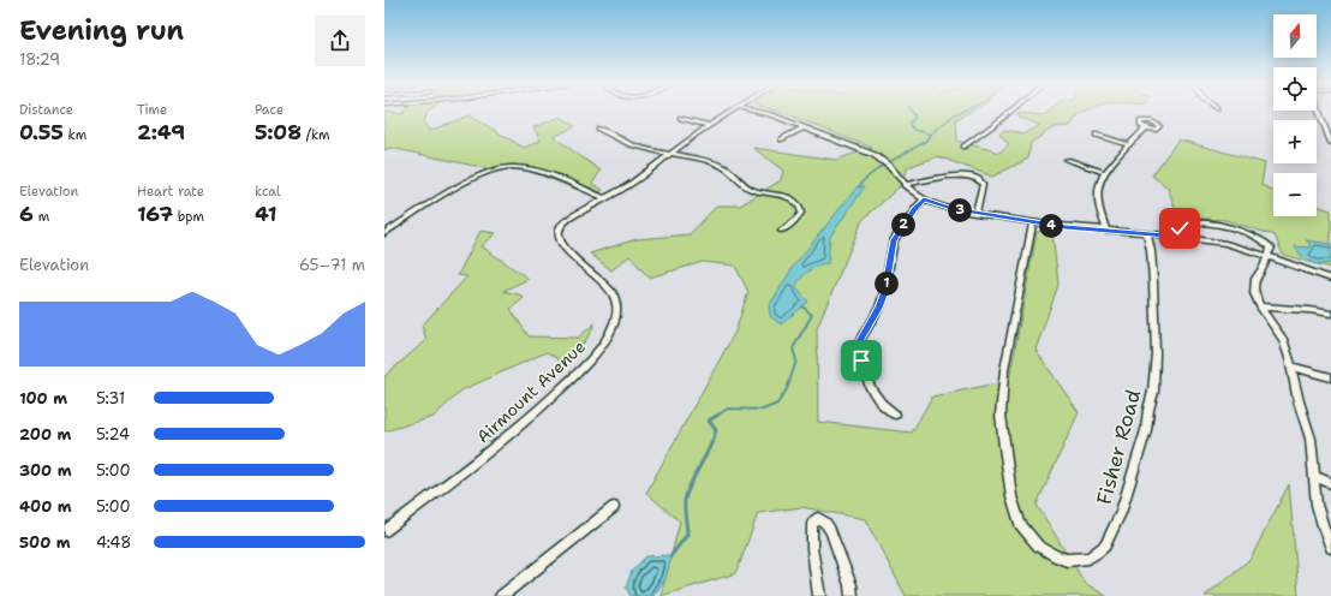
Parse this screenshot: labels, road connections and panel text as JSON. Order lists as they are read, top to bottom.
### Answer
{
  "streets": {
    "street": ["Airmount Avenue", "Fisher Road"]
  },
  "north": "top",
  "page": {
    "heading": ["Evening run", "18:29"],
    "map_buttons": ["+", "−"],
    "stats": [
      ["Distance", "0.55 km"],
      ["Time", "2:49"],
      ["Pace", "5:08 /km"],
      ["Elevation", "6 m"],
      ["Heart rate", "167 bpm"],
      ["kcal", "41"]
    ],
    "pins": [
      "3",
      "2",
      "4",
      "1"
    ],
    "chart": ["Elevation", "65–71 m"],
    "list": [
      {
        "name": "100 m",
        "note": "5:31"
      },
      {
        "name": "200 m",
        "note": "5:24"
      },
      {
        "name": "300 m",
        "note": "5:00"
      },
      {
        "name": "400 m",
        "note": "5:00"
      },
      {
        "name": "500 m",
        "note": "4:48"
      }
    ]
  }
}
